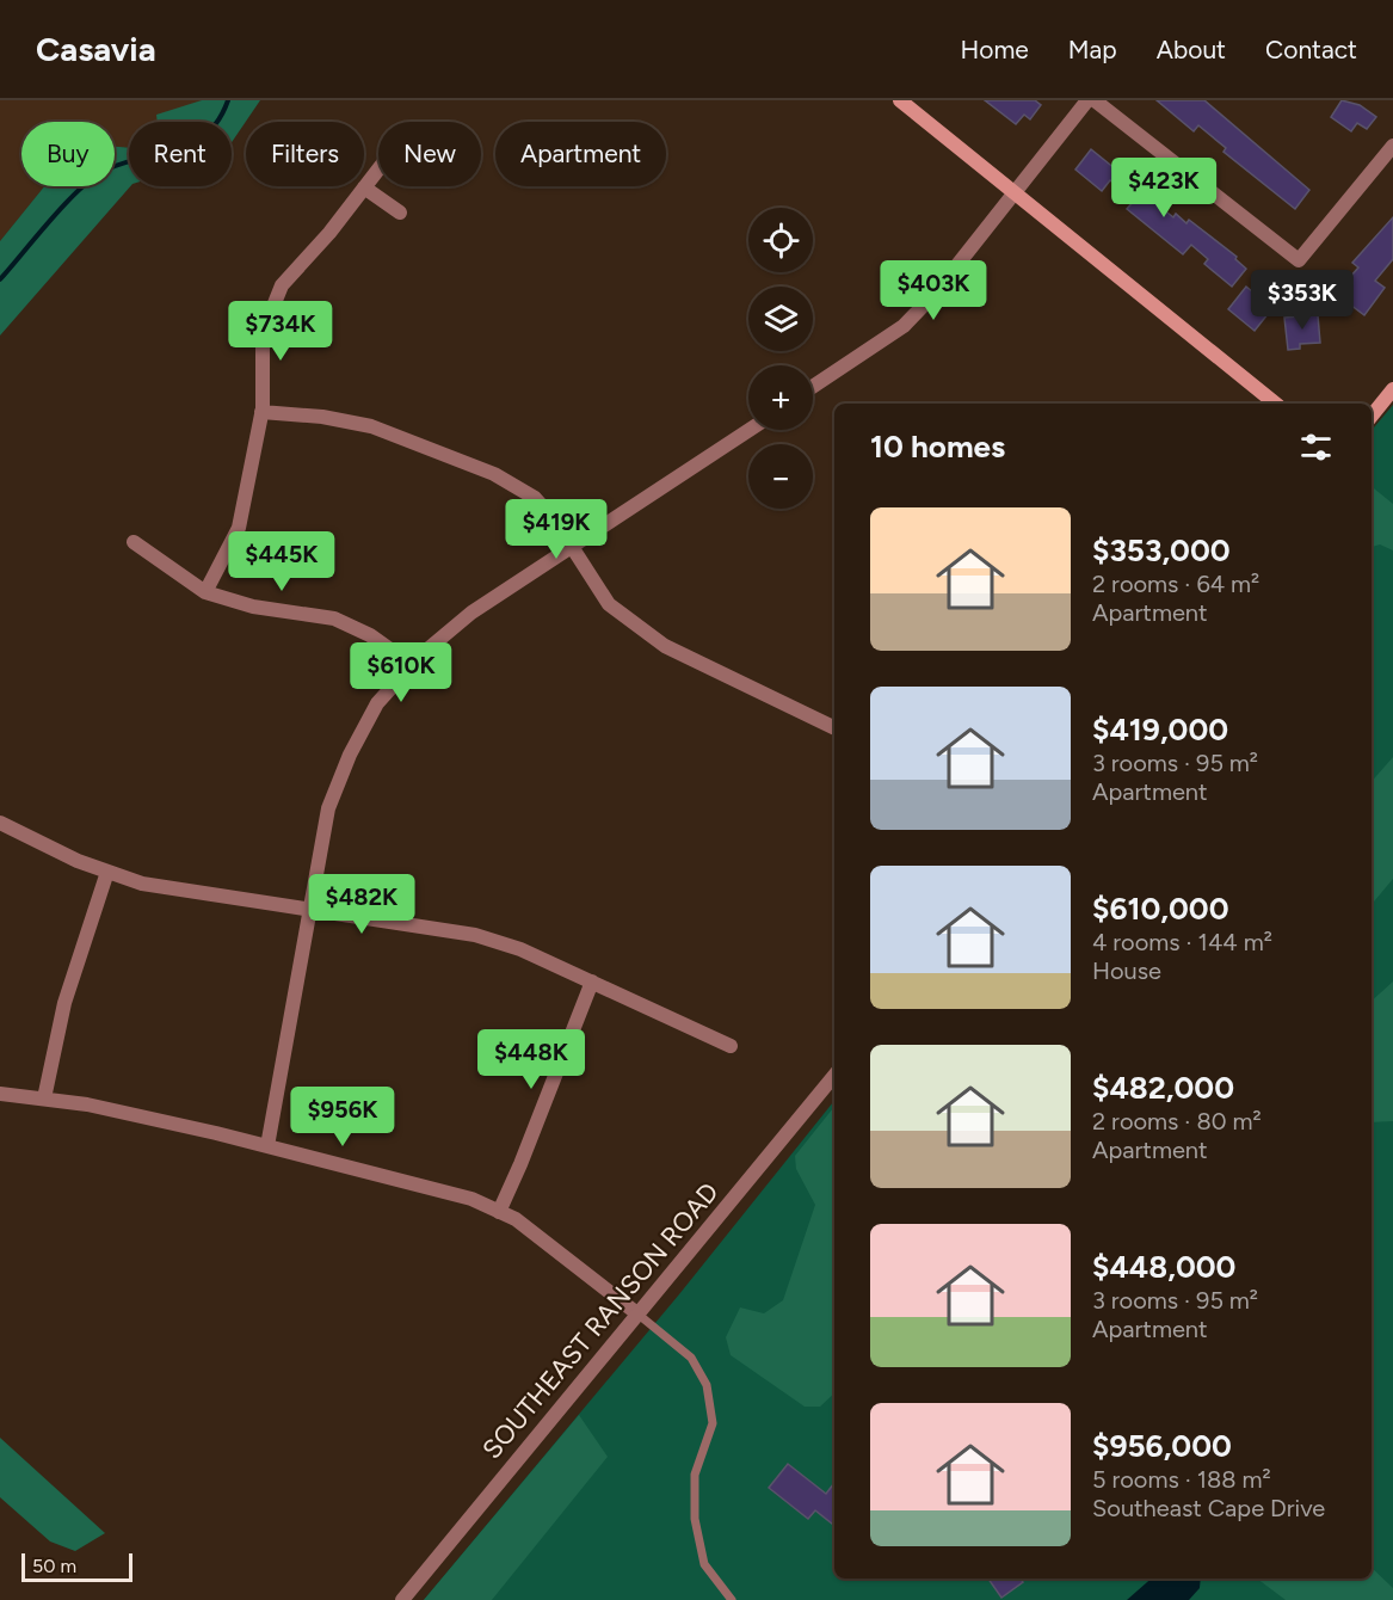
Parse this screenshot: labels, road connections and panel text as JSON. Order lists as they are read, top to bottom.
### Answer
{
  "streets": {
    "street": ["SOUTHEAST RANSON ROAD"]
  },
  "scale_bar": "50 m",
  "page": {
    "header": "Casavia",
    "nav": [
      "Home",
      "Map",
      "About",
      "Contact"
    ],
    "chip": [
      "Buy",
      "Rent",
      "Filters",
      "New",
      "Apartment"
    ],
    "price": [
      "$423K",
      "$403K",
      "$353K",
      "$734K",
      "$419K",
      "$445K",
      "$610K",
      "$482K",
      "$448K",
      "$956K"
    ],
    "map_buttons": ["+", "−"],
    "heading": "10 homes",
    "list": [
      {
        "name": "$353,000",
        "note": "2 rooms · 64 m² · Apartment"
      },
      {
        "name": "$419,000",
        "note": "3 rooms · 95 m² · Apartment"
      },
      {
        "name": "$610,000",
        "note": "4 rooms · 144 m² · House"
      },
      {
        "name": "$482,000",
        "note": "2 rooms · 80 m² · Apartment"
      },
      {
        "name": "$448,000",
        "note": "3 rooms · 95 m² · Apartment"
      },
      {
        "name": "$956,000",
        "note": "5 rooms · 188 m² · Southeast Cape Drive"
      }
    ],
    "scale": "50 m"
  }
}
